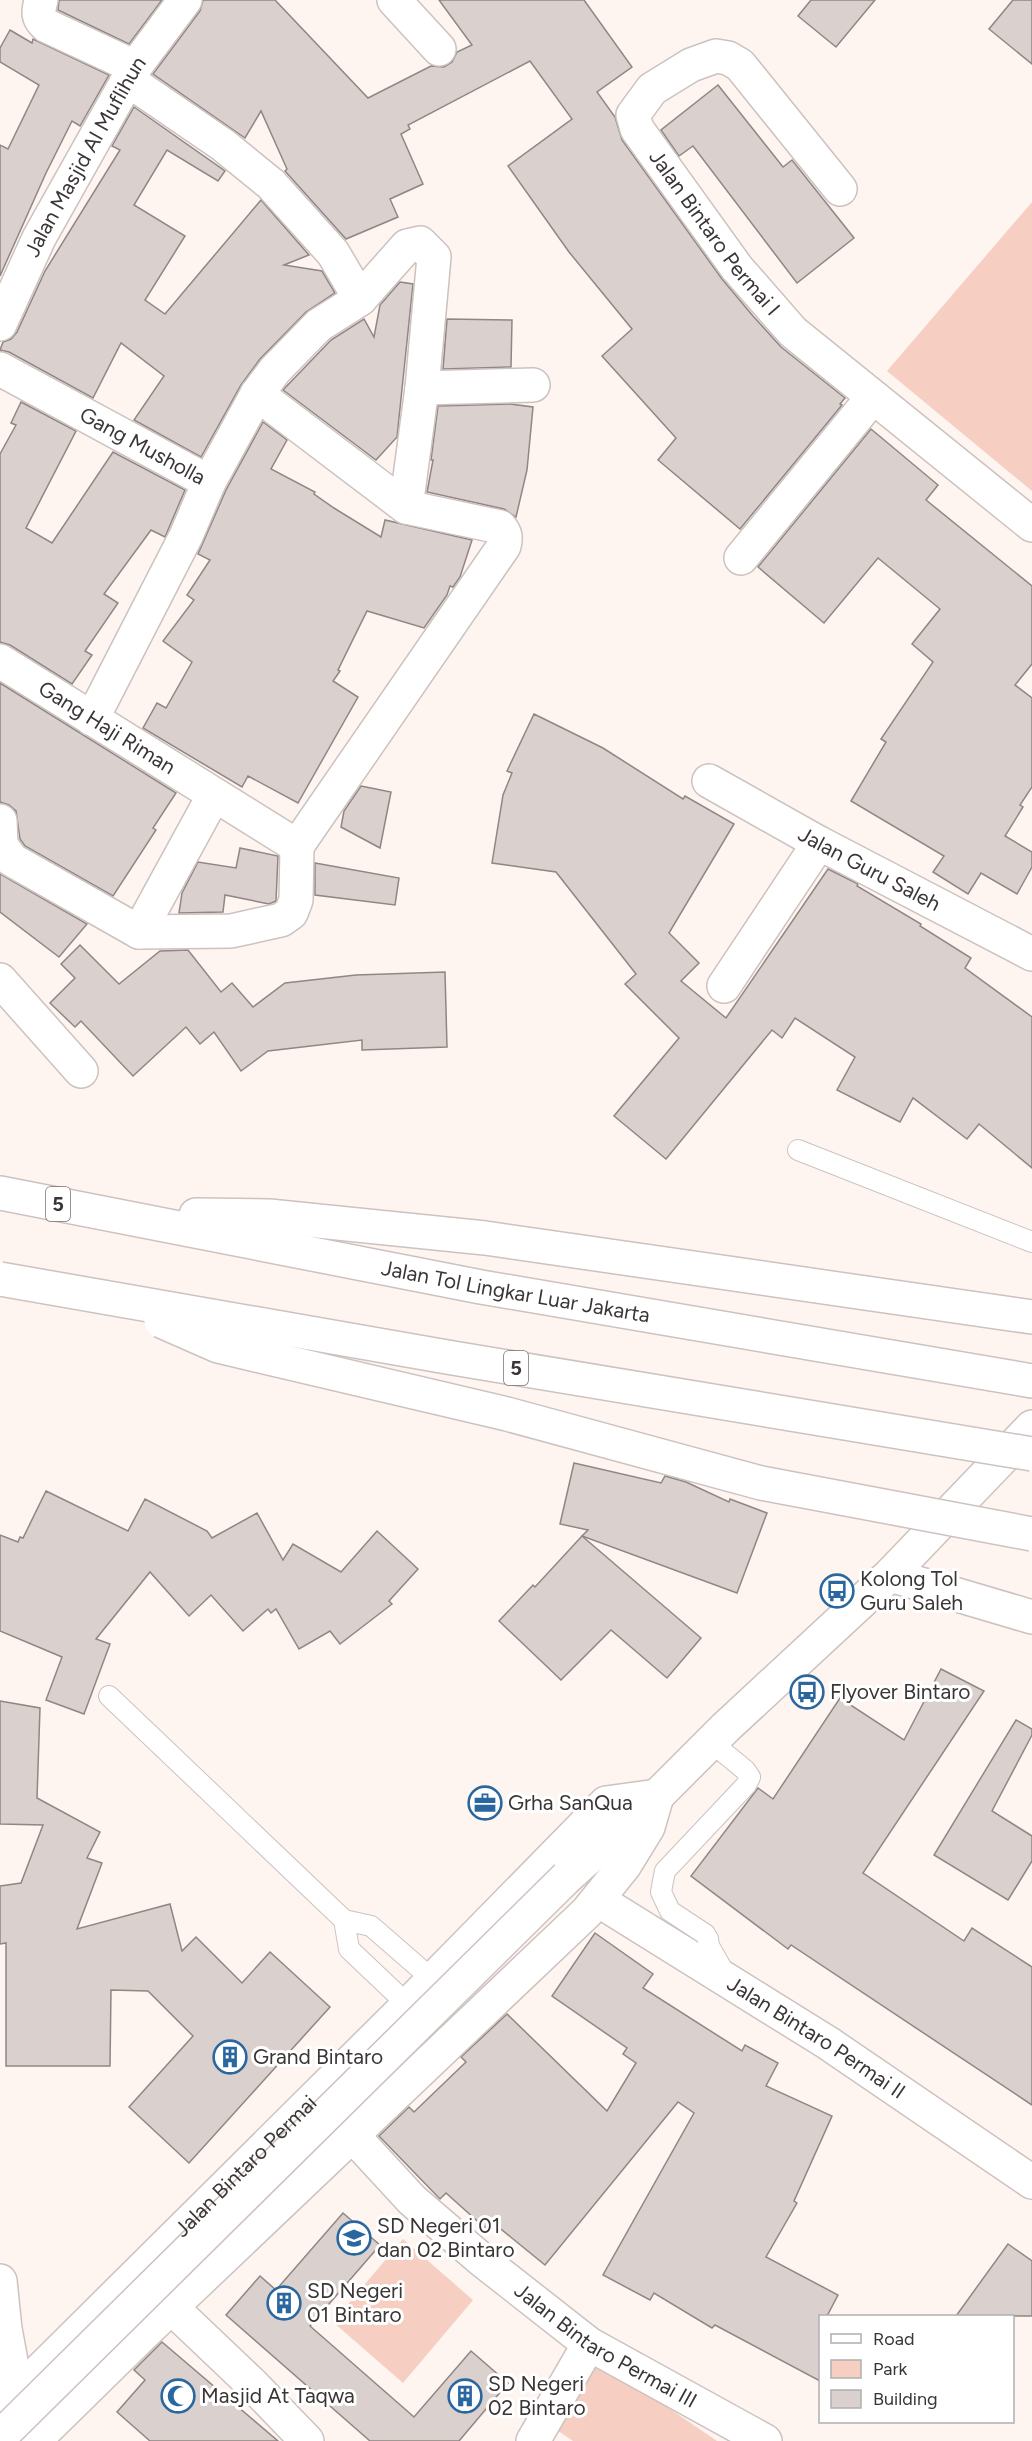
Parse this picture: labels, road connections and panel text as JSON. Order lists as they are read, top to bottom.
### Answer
{
  "streets": {
    "main road": [
      "Jalan Masjid Al Muflihun",
      "Jalan Bintaro Permai I",
      "Gang Musholla",
      "Gang Haji Riman",
      "Jalan Guru Saleh",
      "5",
      "Jalan Tol Lingkar Luar Jakarta",
      "Jalan Bintaro Permai II",
      "Jalan Bintaro Permai",
      "Jalan Bintaro Permai III"
    ]
  },
  "places": {
    "bus stop": ["Kolong Tol Guru Saleh", "Flyover Bintaro"],
    "office": ["Grha SanQua"],
    "building": ["Grand Bintaro", "SD Negeri 01 Bintaro", "SD Negeri 02 Bintaro"],
    "school or university": ["SD Negeri 01 dan 02 Bintaro"],
    "mosque": ["Masjid At Taqwa"]
  },
  "legend": ["Road", "Park", "Building"]
}
